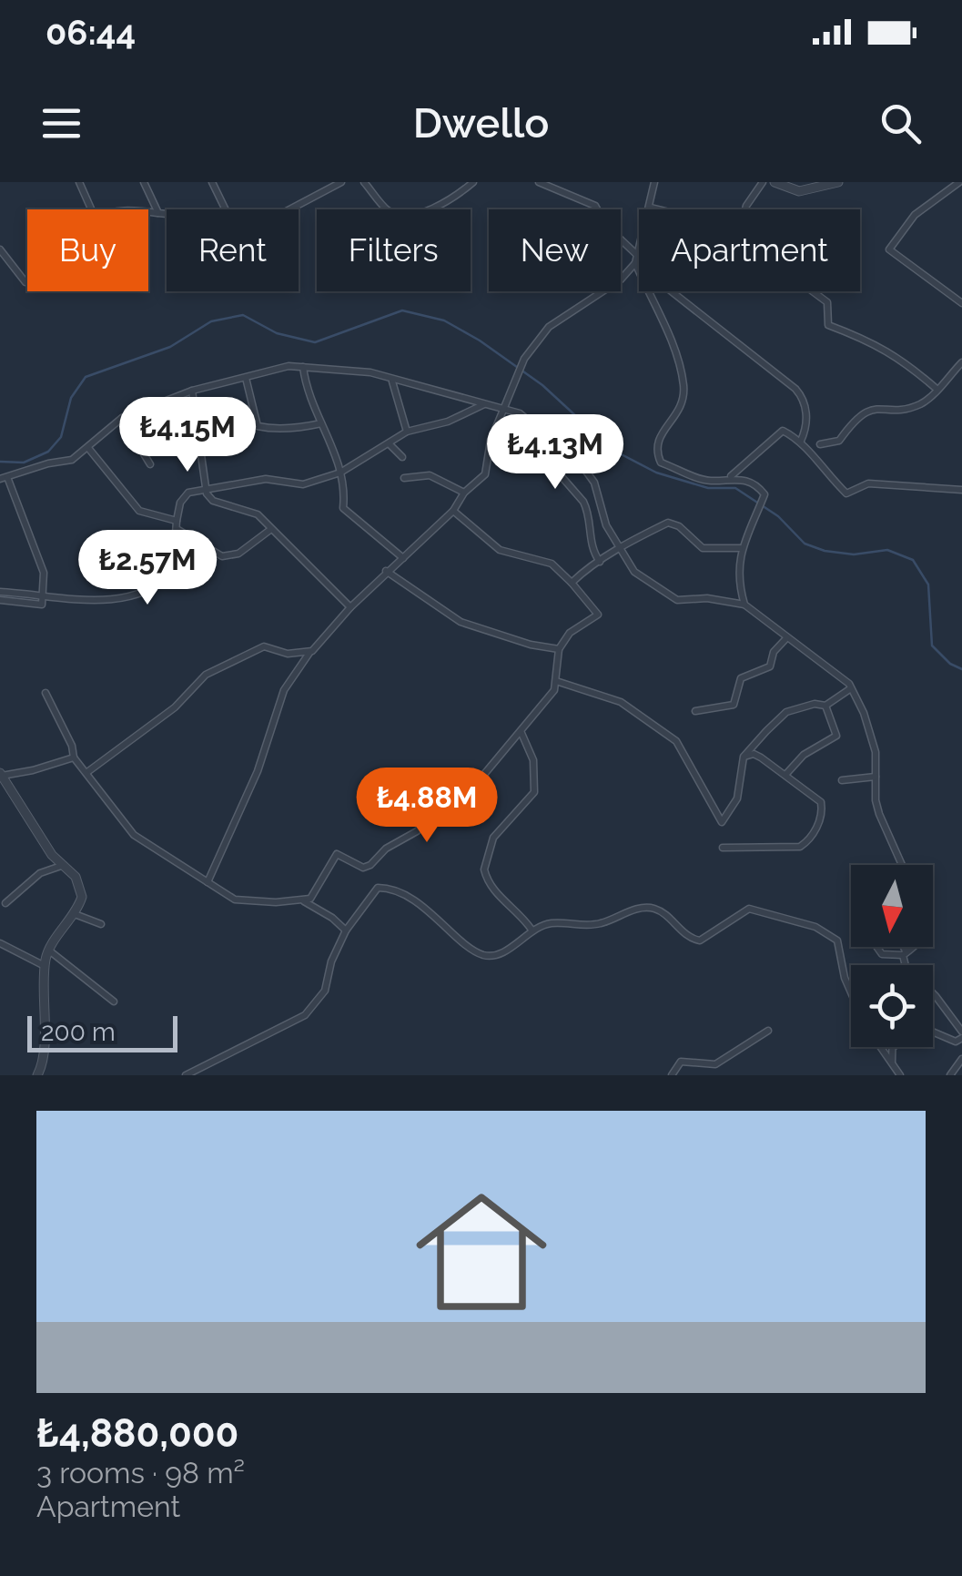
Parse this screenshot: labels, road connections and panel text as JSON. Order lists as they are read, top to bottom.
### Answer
{
  "scale_bar": "200 m",
  "north": "bottom",
  "page": {
    "status": "06:44",
    "header": "Dwello",
    "chip": [
      "Buy",
      "Rent",
      "Filters",
      "New",
      "Apartment"
    ],
    "price": [
      "₺4.15M",
      "₺4.13M",
      "₺2.57M",
      "₺4.88M"
    ],
    "scale": "200 m",
    "list": [
      {
        "name": "₺4,880,000",
        "note": "3 rooms · 98 m² · Apartment"
      }
    ]
  }
}
